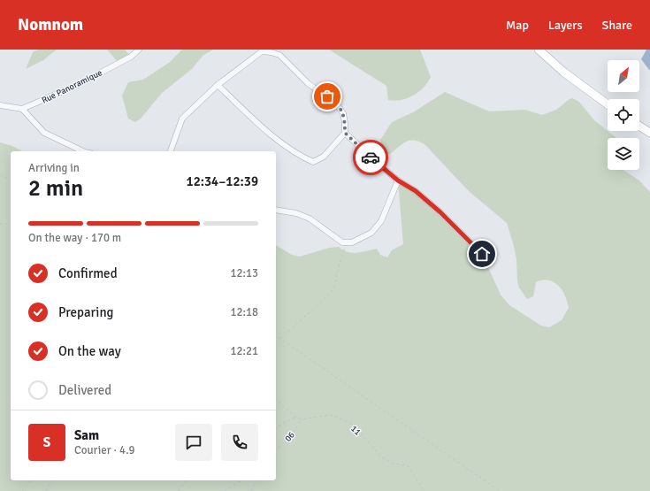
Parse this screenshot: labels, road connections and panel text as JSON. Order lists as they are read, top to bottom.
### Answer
{
  "streets": {
    "street": ["Rue Panoramique"],
    "path": ["11", "06"]
  },
  "crossings": [
    ["11", "06"]
  ],
  "north": "top right",
  "page": {
    "header": "Nomnom",
    "nav": ["Map", "Layers", "Share"],
    "heading": ["2 min", "Arriving in", "12:34–12:39"],
    "panel": ["Sam", "Courier · 4.9"],
    "bar": "On the way · 170 m",
    "list": [
      ["Confirmed", "12:13"],
      ["Preparing", "12:18"],
      ["On the way", "12:21"],
      "Delivered"
    ],
    "round": "S"
  }
}
